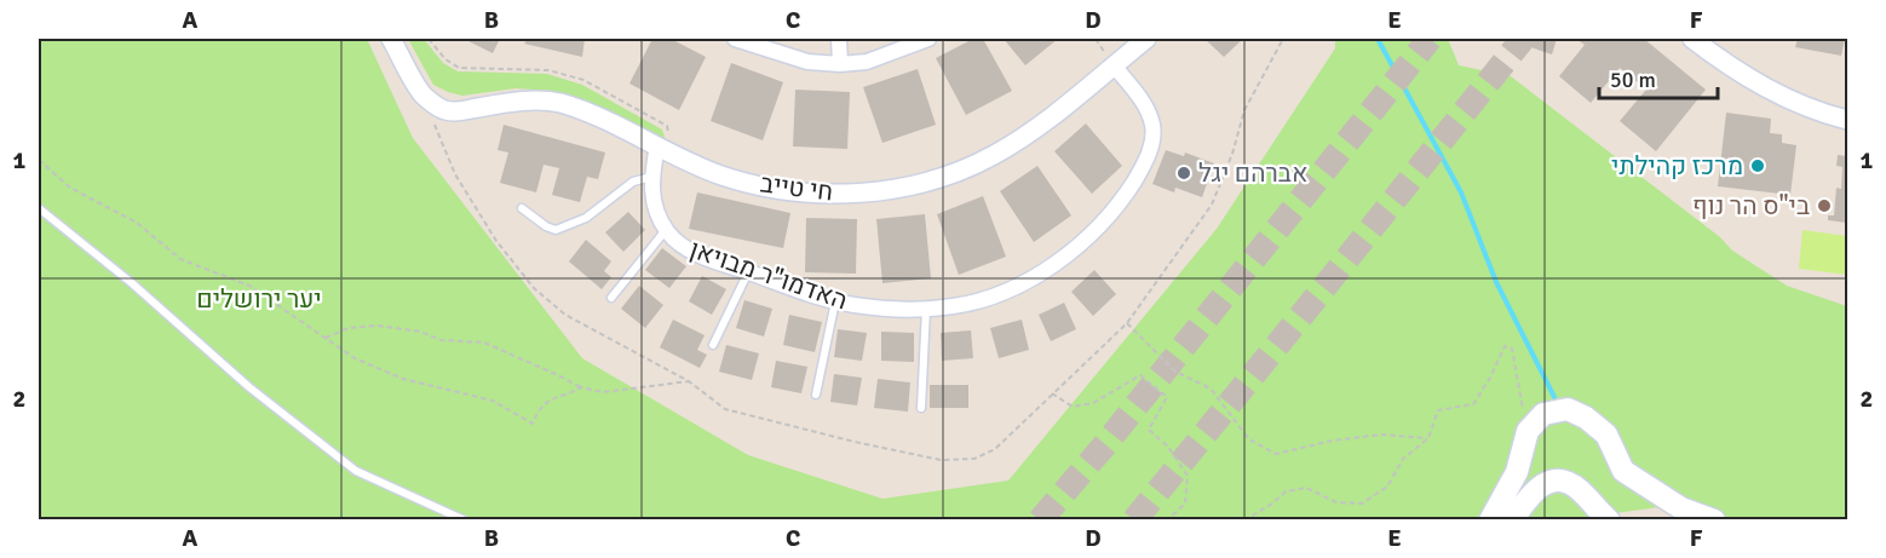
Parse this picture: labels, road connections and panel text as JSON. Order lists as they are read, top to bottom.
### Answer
{
  "streets": {
    "street": ["חי טייב", "האדמו\"ר מבויאן"]
  },
  "crossings": [
    ["חי טייב", "האדמו\"ר מבויאן"]
  ],
  "parks": ["יער ירושלים"],
  "places": ["מרכז קהילתי", "אברהם יגל", "בי\"ס הר נוף"],
  "scale_bar": "50 m",
  "grid": {
    "columns": [
      "A",
      "B",
      "C",
      "D",
      "E",
      "F"
    ],
    "rows": ["1", "2"]
  }
}
